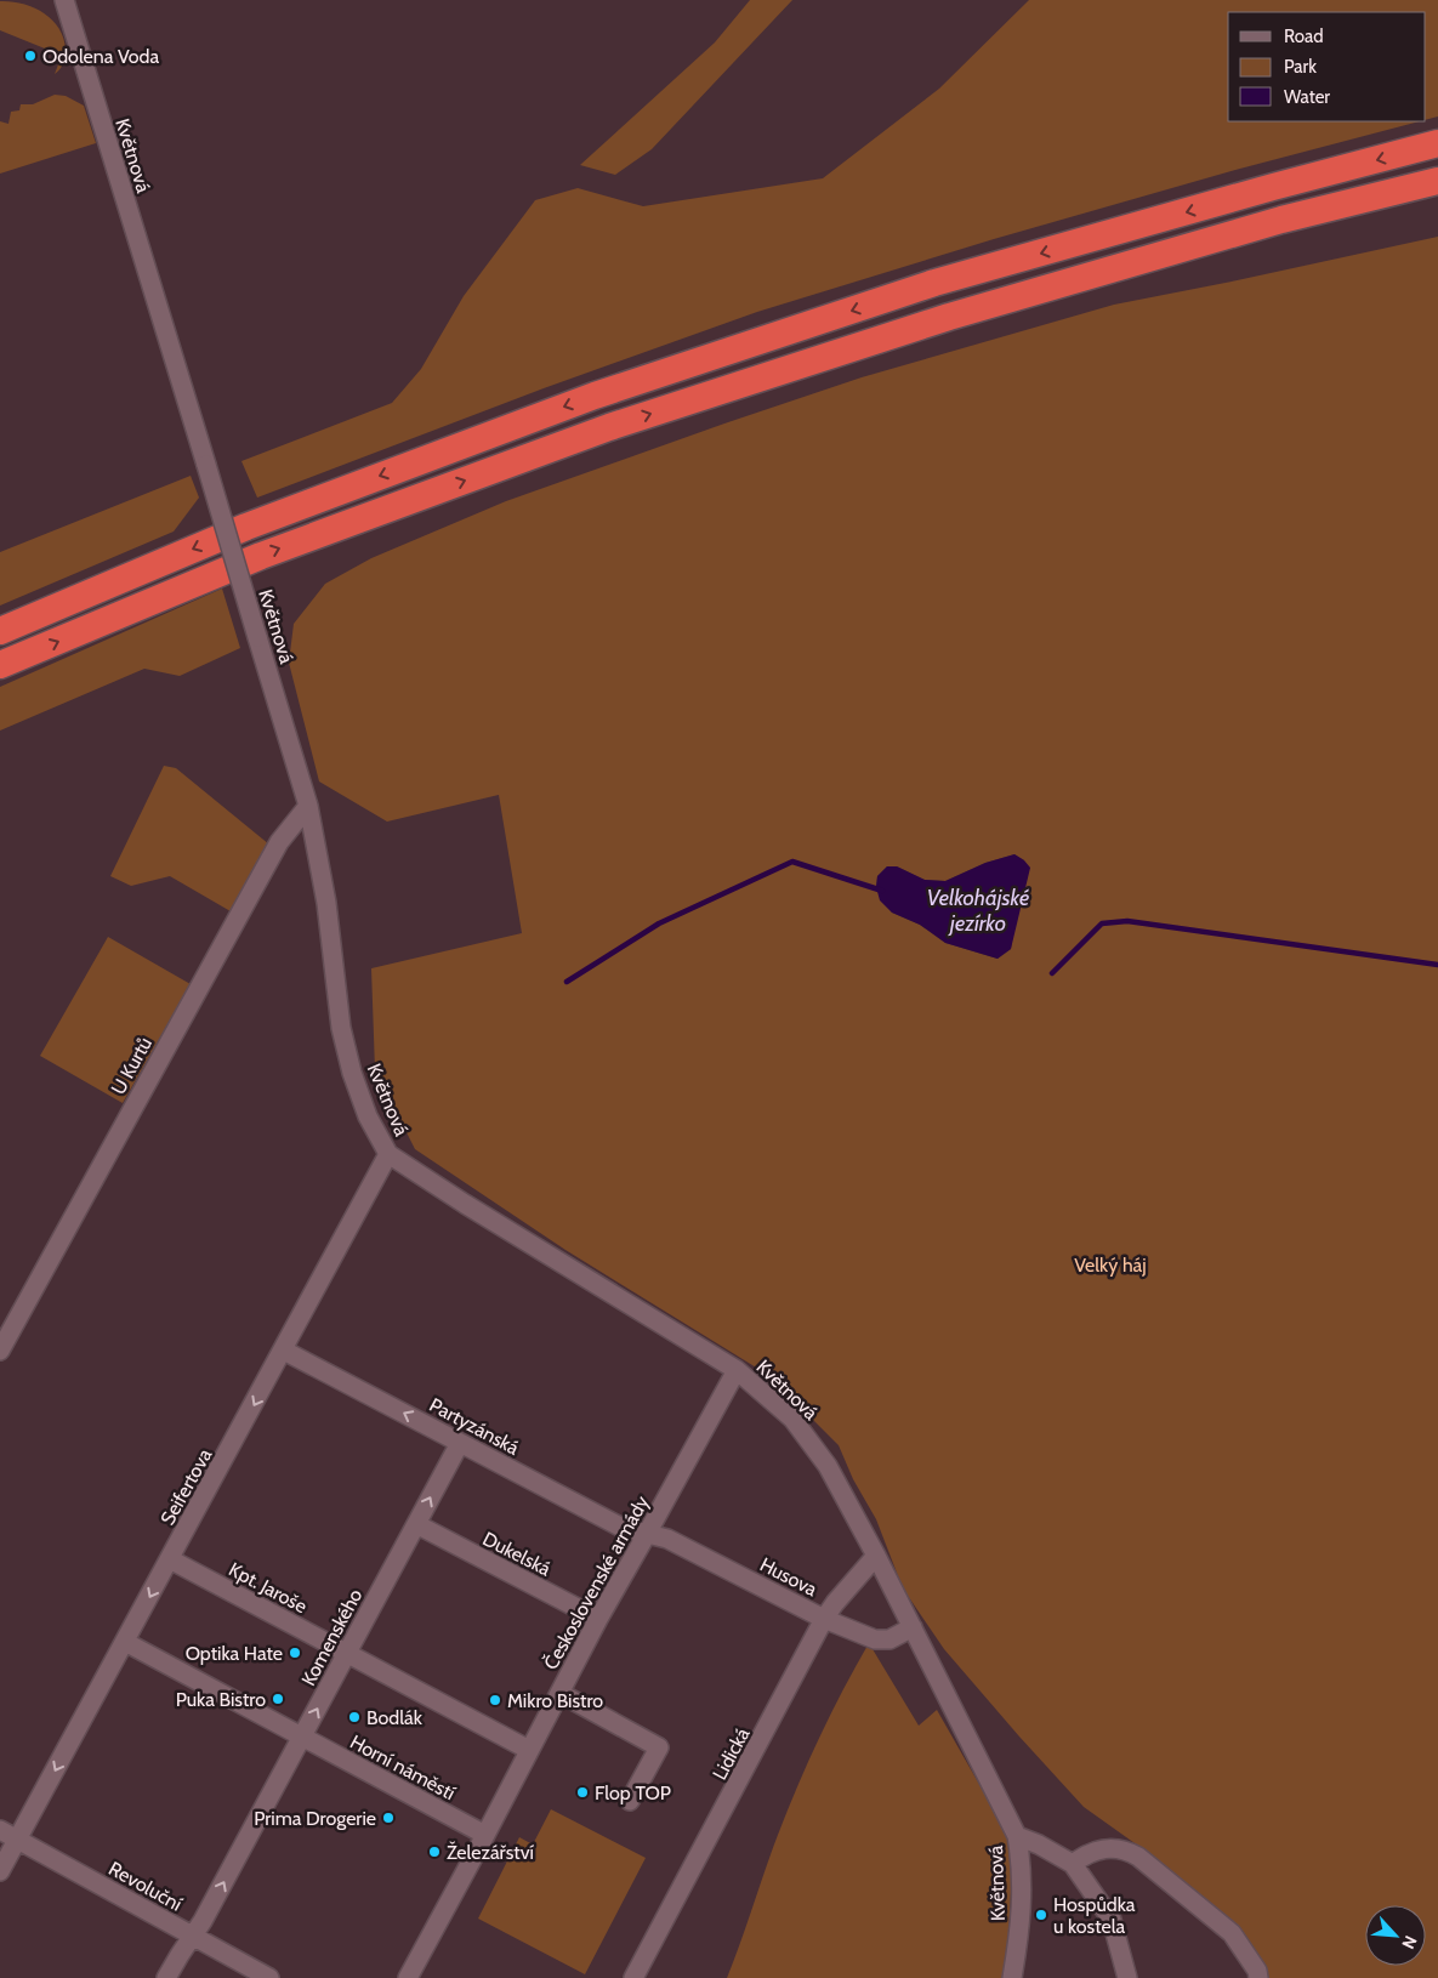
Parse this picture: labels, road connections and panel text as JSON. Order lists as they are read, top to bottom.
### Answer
{
  "streets": {
    "street": [
      "Květnová",
      "U Kurtů",
      "Partyzánská",
      "Seifertova",
      "Dukelská",
      "Husova",
      "Československé armády",
      "Kpt. Jaroše",
      "Komenského",
      "Lidická",
      "Horní náměstí",
      "Revoluční"
    ]
  },
  "crossings": [
    ["Květnová", "U Kurtů"],
    ["Květnová", "Seifertova"],
    ["Květnová", "Husova"],
    ["Květnová", "Československé armády"],
    ["Květnová", "Lidická"],
    ["Partyzánská", "Seifertova"],
    ["Partyzánská", "Husova"],
    ["Partyzánská", "Československé armády"],
    ["Partyzánská", "Komenského"],
    ["Seifertova", "Kpt. Jaroše"],
    ["Seifertova", "Horní náměstí"],
    ["Seifertova", "Revoluční"],
    ["Dukelská", "Československé armády"],
    ["Dukelská", "Komenského"],
    ["Husova", "Československé armády"],
    ["Husova", "Lidická"],
    ["Československé armády", "Horní náměstí"],
    ["Kpt. Jaroše", "Komenského"],
    ["Komenského", "Horní náměstí"],
    ["Komenského", "Revoluční"]
  ],
  "one_way": ["Partyzánská", "Seifertova", "Komenského"],
  "water": ["Velkohájské jezírko"],
  "parks": ["Velký háj"],
  "places": [
    "Odolena Voda",
    "Optika Hate",
    "Puka Bistro",
    "Mikro Bistro",
    "Bodlák",
    "Flop TOP",
    "Prima Drogerie",
    "Železářství",
    "Hospůdka u kostela"
  ],
  "legend": ["Road", "Park", "Water"],
  "north": "bottom right"
}
